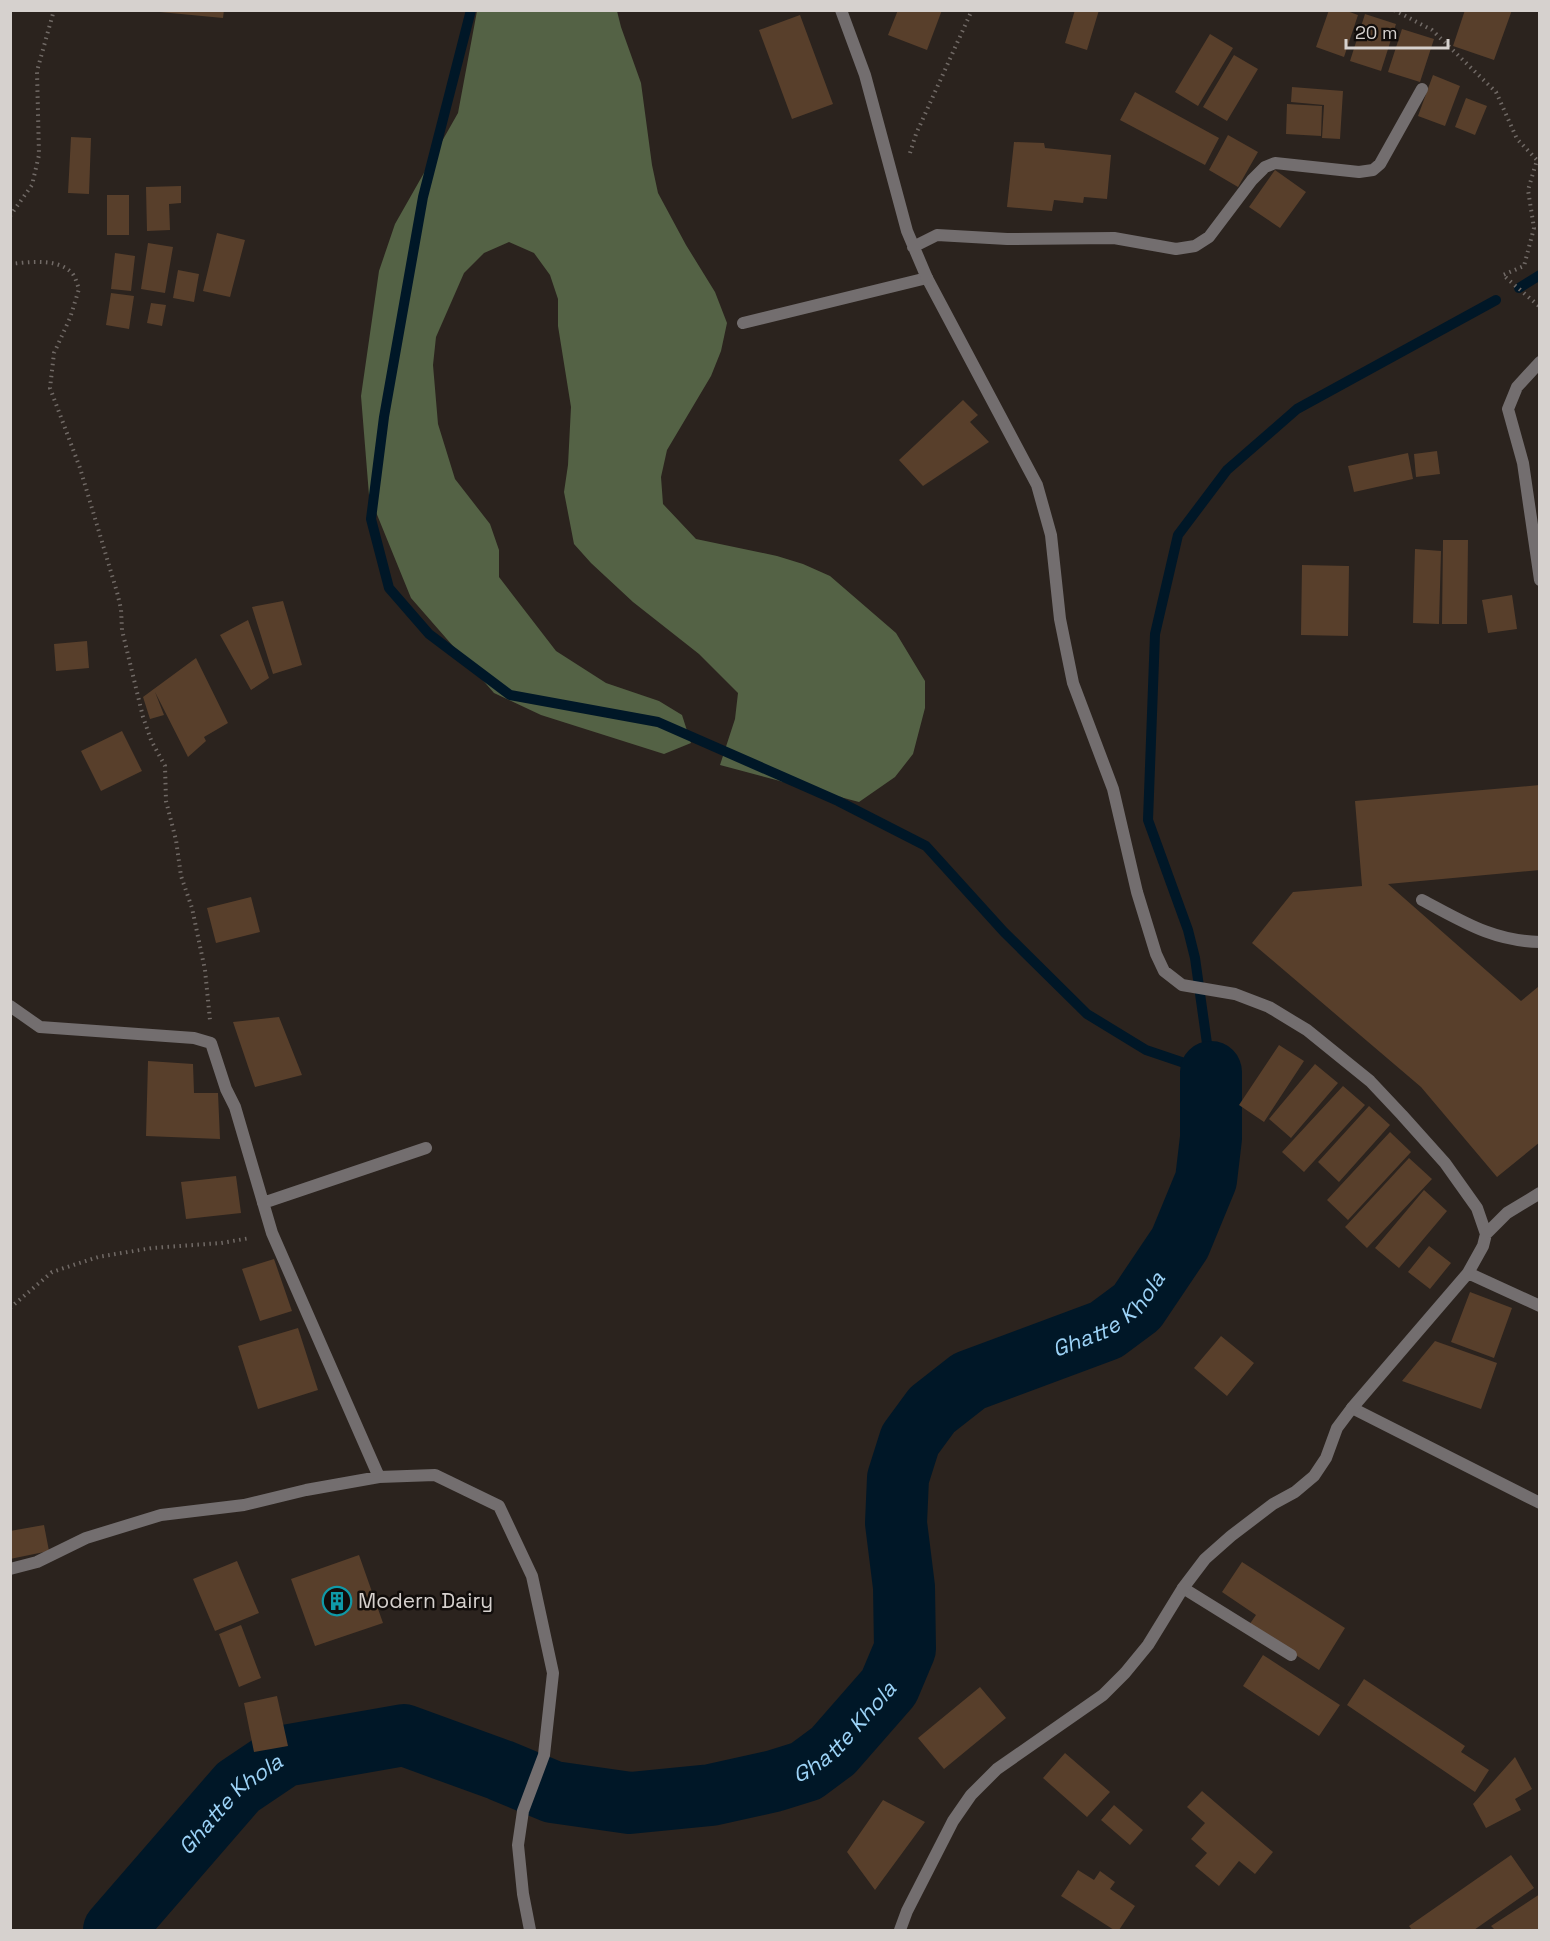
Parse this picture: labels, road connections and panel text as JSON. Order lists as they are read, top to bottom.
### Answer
{
  "water": ["Ghatte Khola"],
  "places": {
    "building": ["Modern Dairy"]
  },
  "scale_bar": "20 m"
}
